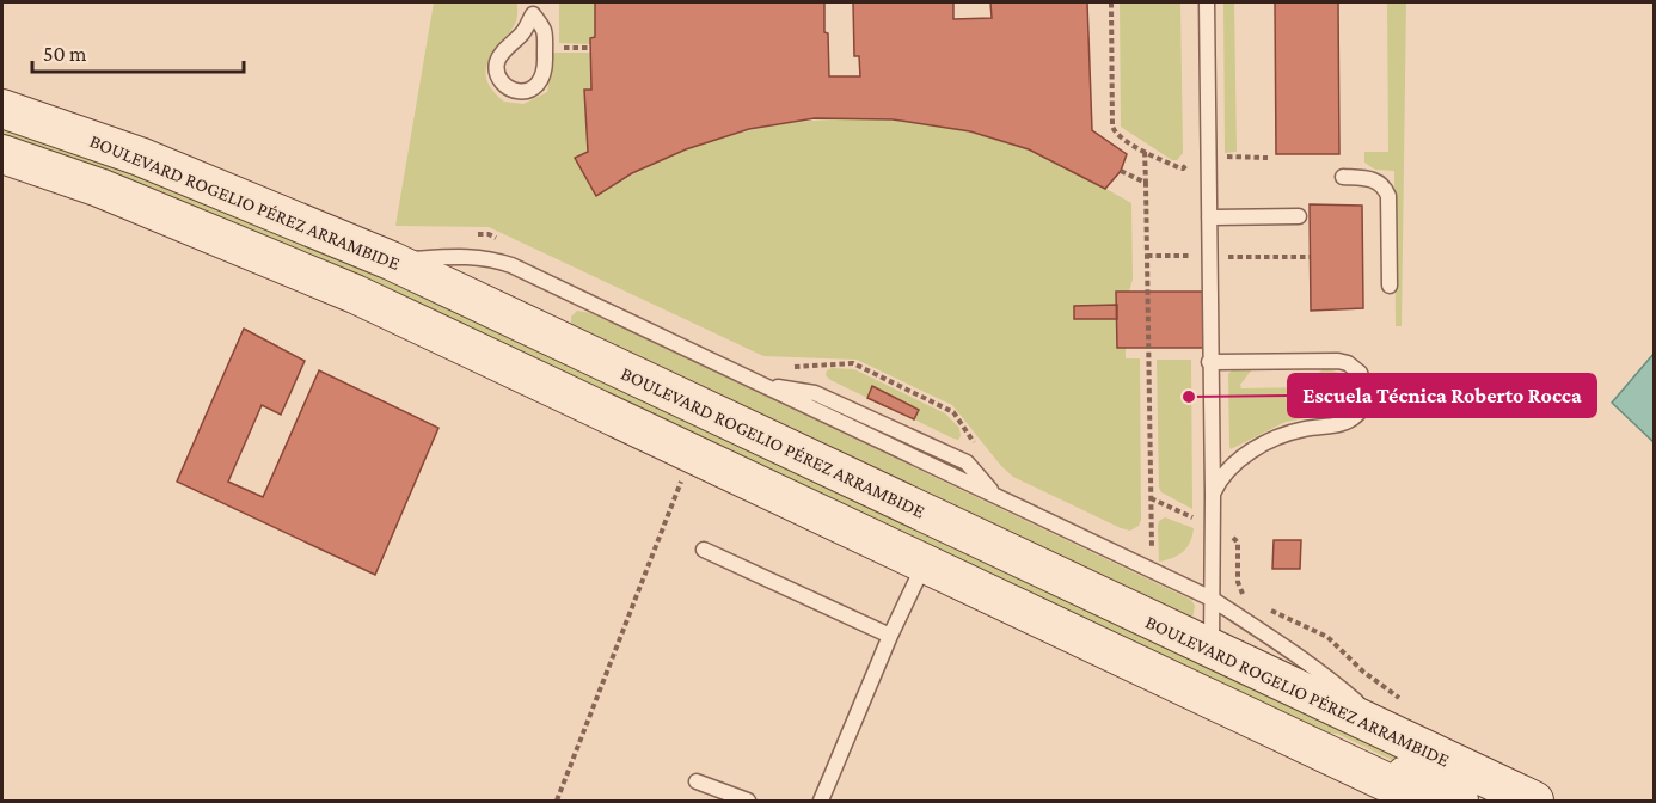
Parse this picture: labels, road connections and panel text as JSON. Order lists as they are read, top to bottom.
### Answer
{
  "streets": {
    "main road": ["BOULEVARD ROGELIO PÉREZ ARRAMBIDE"]
  },
  "places": ["Escuela Técnica Roberto Rocca"],
  "scale_bar": "50 m"
}
